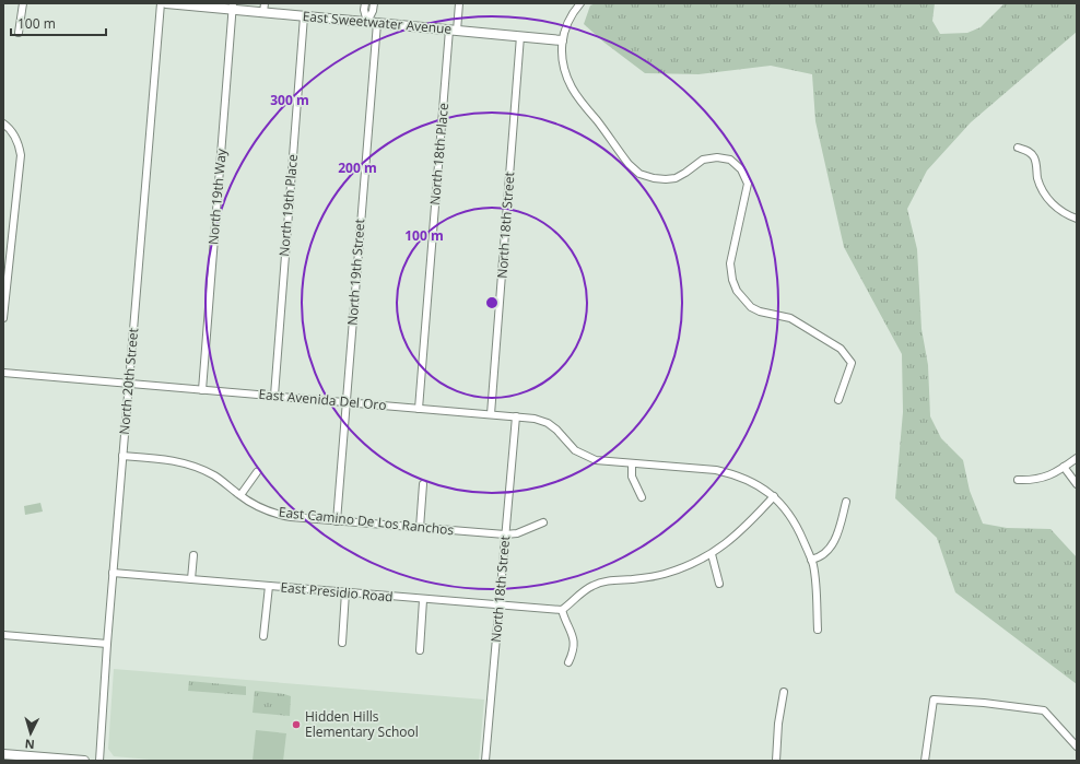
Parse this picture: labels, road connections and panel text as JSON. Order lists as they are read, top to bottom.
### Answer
{
  "streets": {
    "street": [
      "East Sweetwater Avenue",
      "North 18th Place",
      "North 19th Way",
      "North 19th Place",
      "North 18th Street",
      "North 19th Street",
      "North 20th Street",
      "East Avenida Del Oro",
      "East Camino De Los Ranchos",
      "East Presidio Road"
    ]
  },
  "crossings": [
    ["East Sweetwater Avenue", "North 18th Place"],
    ["East Sweetwater Avenue", "North 19th Way"],
    ["East Sweetwater Avenue", "North 19th Place"],
    ["East Sweetwater Avenue", "North 18th Street"],
    ["East Sweetwater Avenue", "North 19th Street"],
    ["North 18th Place", "East Avenida Del Oro"],
    ["North 19th Way", "East Avenida Del Oro"],
    ["North 19th Place", "East Avenida Del Oro"],
    ["North 18th Street", "East Avenida Del Oro"],
    ["North 18th Street", "East Camino De Los Ranchos"],
    ["North 18th Street", "East Presidio Road"],
    ["North 19th Street", "East Avenida Del Oro"],
    ["North 19th Street", "East Camino De Los Ranchos"],
    ["North 20th Street", "East Avenida Del Oro"],
    ["North 20th Street", "East Camino De Los Ranchos"],
    ["North 20th Street", "East Presidio Road"]
  ],
  "places": ["Hidden Hills Elementary School"],
  "scale_bar": "100 m",
  "north": "bottom",
  "rings": ["300 m", "200 m", "100 m"]
}
